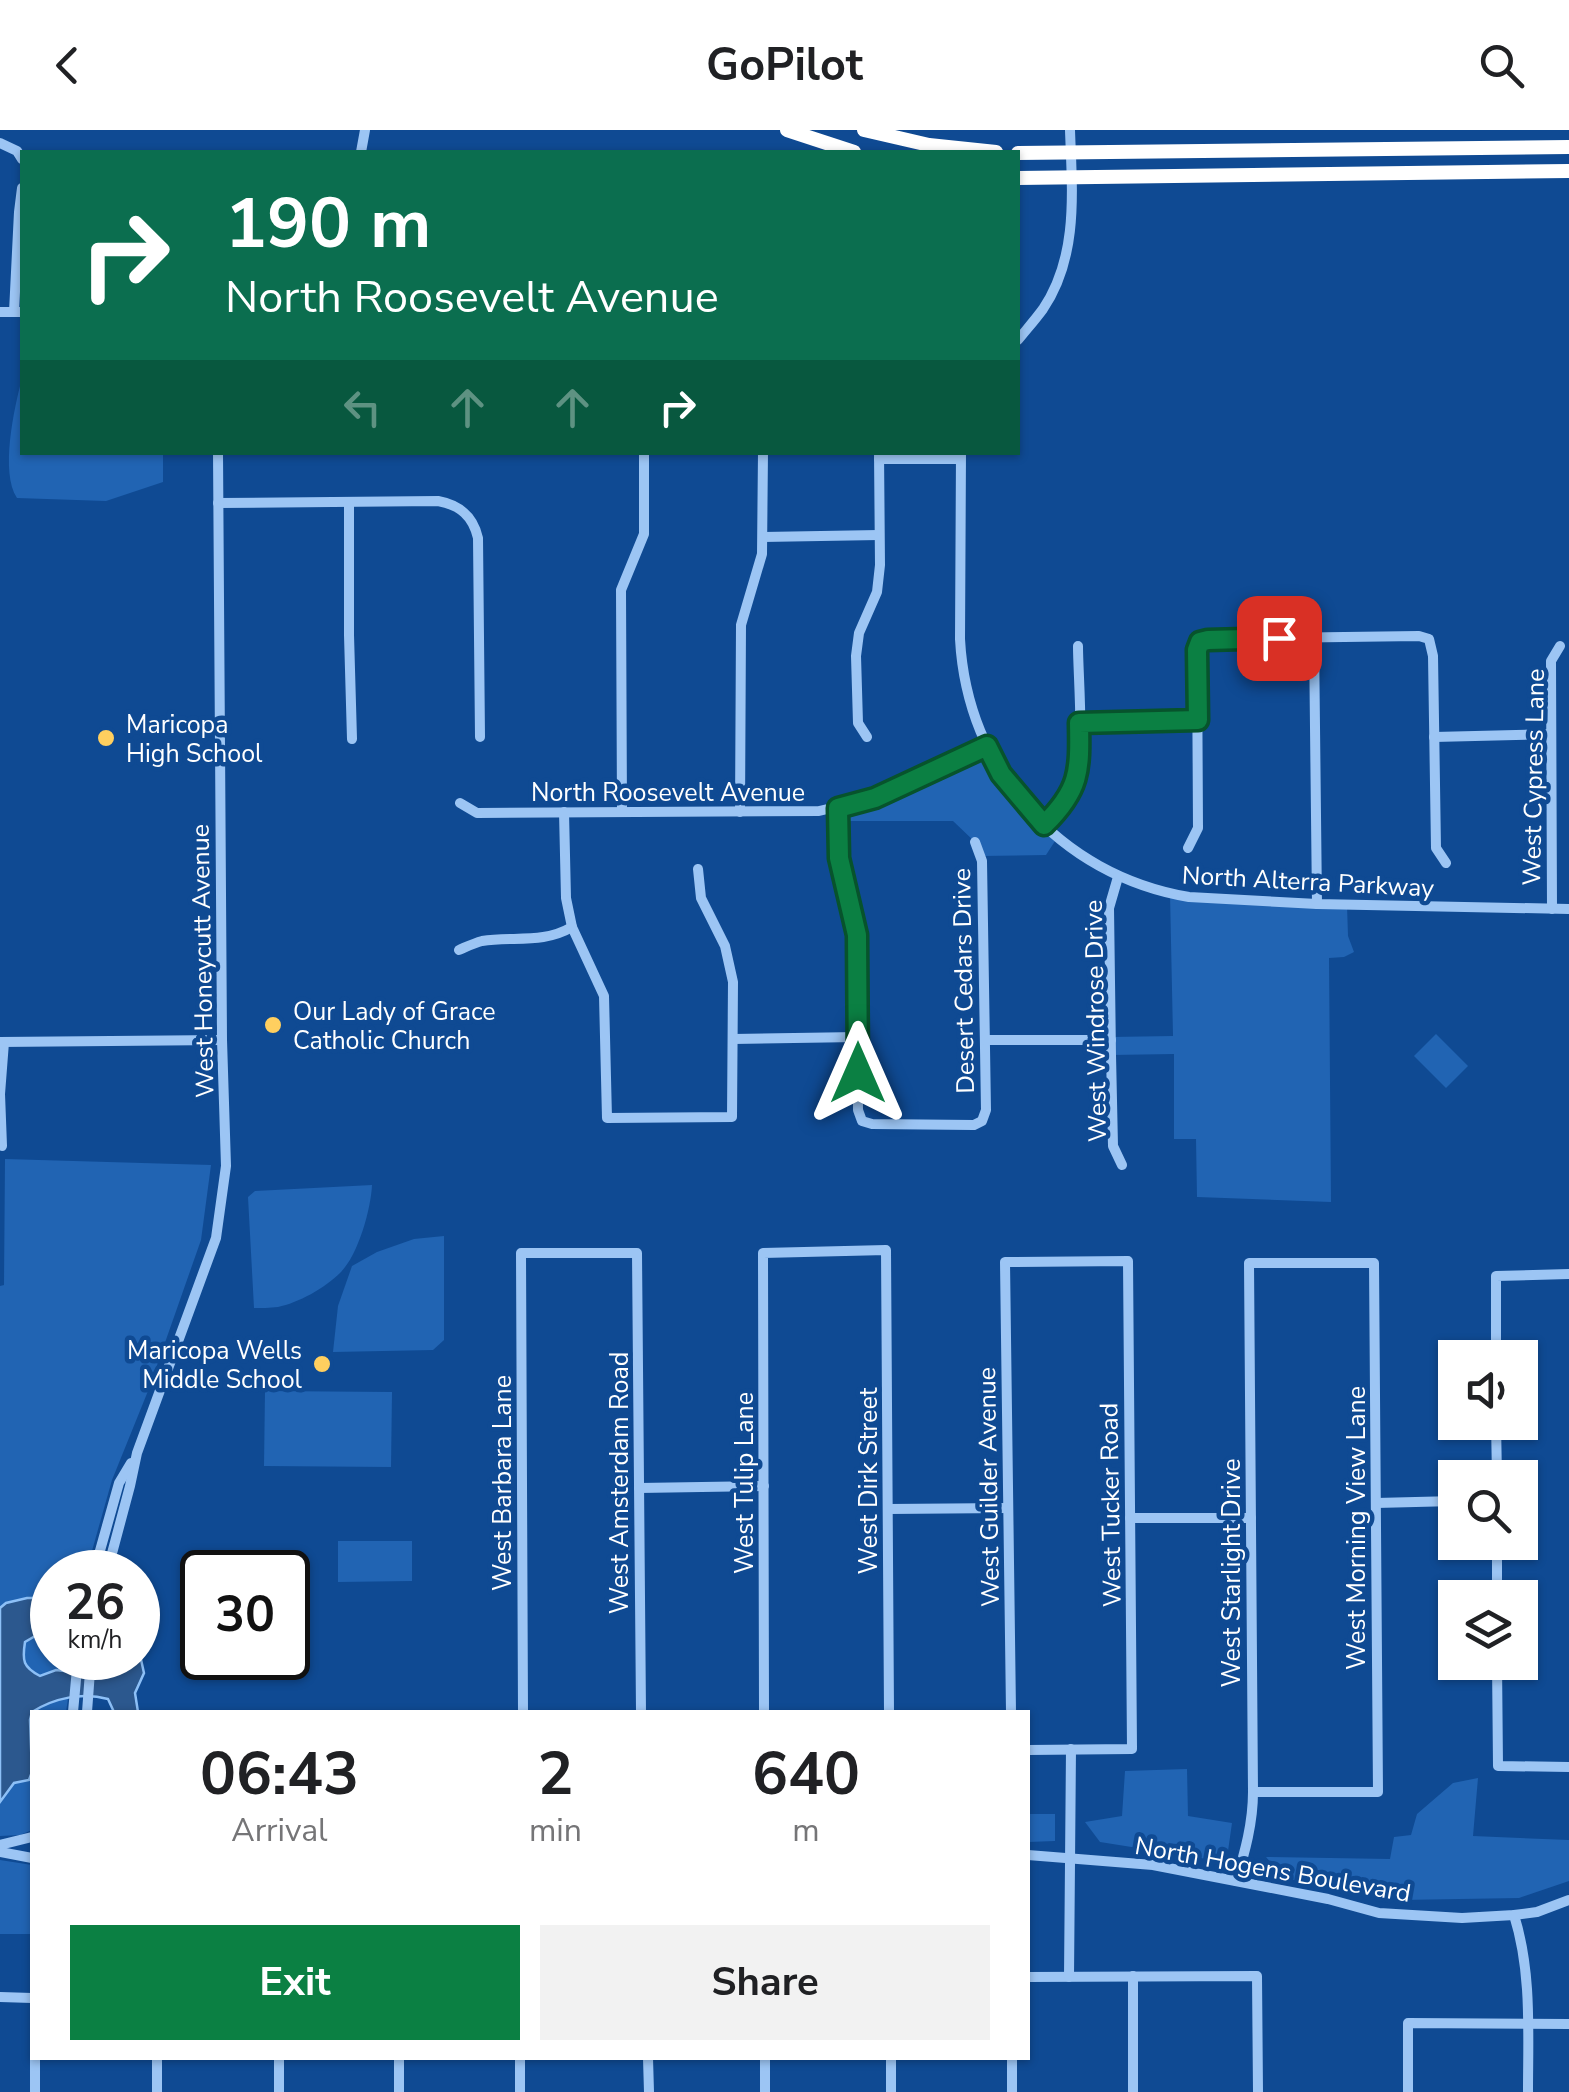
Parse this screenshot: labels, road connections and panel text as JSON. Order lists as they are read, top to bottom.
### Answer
{
  "streets": {
    "street": [
      "West Cypress Lane",
      "North Roosevelt Avenue",
      "North Alterra Parkway",
      "West Honeycutt Avenue",
      "Desert Cedars Drive",
      "West Windrose Drive",
      "West Dirk Street",
      "West Barbara Lane",
      "West Amsterdam Road",
      "West Tulip Lane",
      "West Guilder Avenue",
      "West Tucker Road",
      "West Morning View Lane",
      "West Starlight Drive",
      "North Hogens Boulevard"
    ]
  },
  "crossings": [
    ["West Cypress Lane", "North Alterra Parkway"],
    ["North Roosevelt Avenue", "North Alterra Parkway"],
    ["North Alterra Parkway", "West Windrose Drive"],
    ["West Dirk Street", "West Tulip Lane"],
    ["West Barbara Lane", "West Amsterdam Road"],
    ["West Guilder Avenue", "West Tucker Road"],
    ["West Morning View Lane", "West Starlight Drive"],
    ["West Starlight Drive", "North Hogens Boulevard"]
  ],
  "places": ["Maricopa High School", "Our Lady of Grace Catholic Church", "Maricopa Wells Middle School"],
  "page": {
    "header": "GoPilot",
    "turn": ["190 m", "North Roosevelt Avenue"],
    "speed": "26 km/h",
    "limit": "30",
    "eta": [
      "06:43",
      "Arrival",
      "2",
      "min",
      "640",
      "m"
    ],
    "buttons": ["Exit", "Share"]
  }
}
